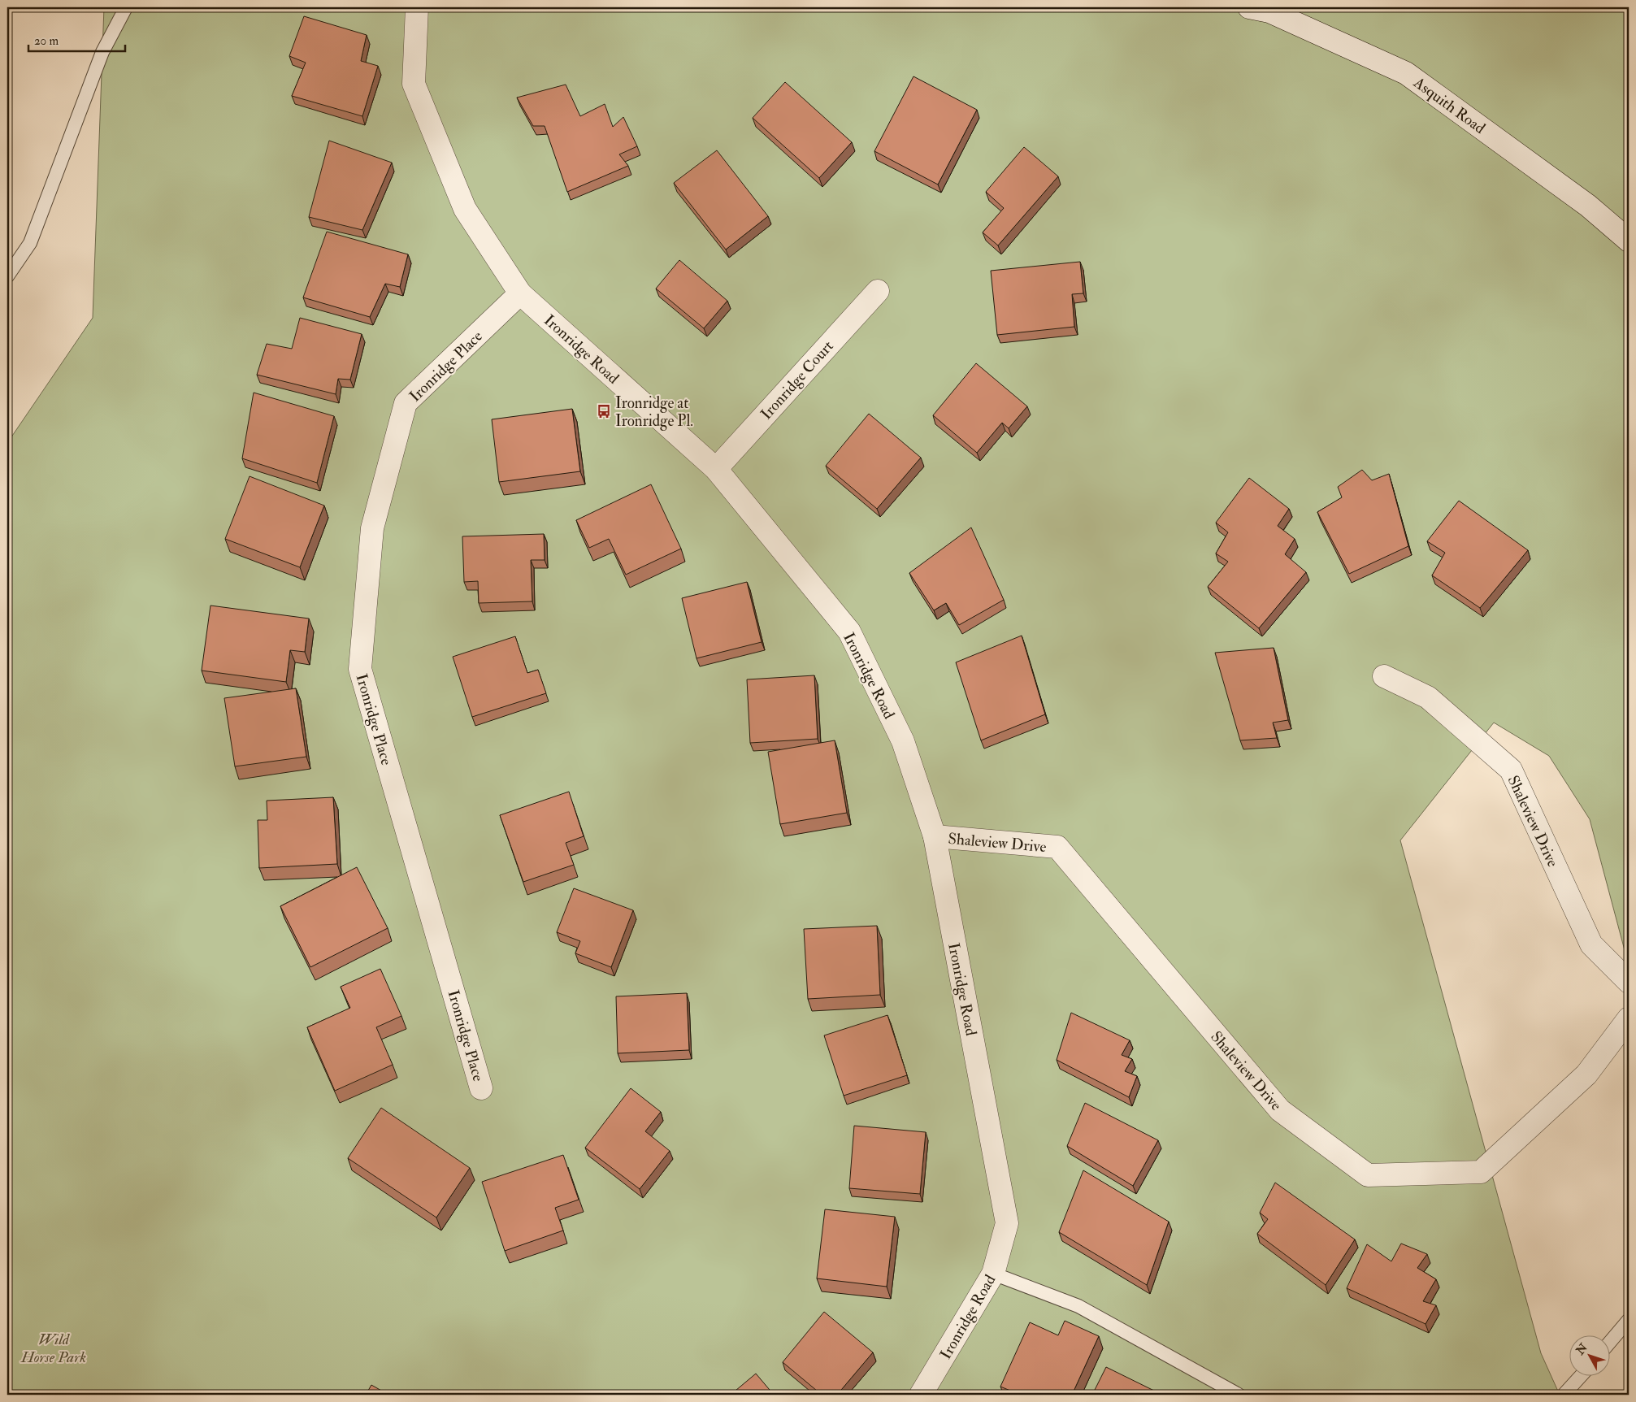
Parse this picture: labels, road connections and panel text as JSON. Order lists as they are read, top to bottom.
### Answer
{
  "streets": {
    "street": [
      "Asquith Road",
      "Ironridge Road",
      "Ironridge Place",
      "Ironridge Court",
      "Shaleview Drive"
    ]
  },
  "crossings": [
    ["Ironridge Road", "Ironridge Place"],
    ["Ironridge Road", "Ironridge Court"],
    ["Ironridge Road", "Shaleview Drive"]
  ],
  "parks": ["Wild Horse Park"],
  "places": {
    "bus stop": ["Ironridge at Ironridge Pl."]
  },
  "scale_bar": "20 m",
  "north": "top left"
}
